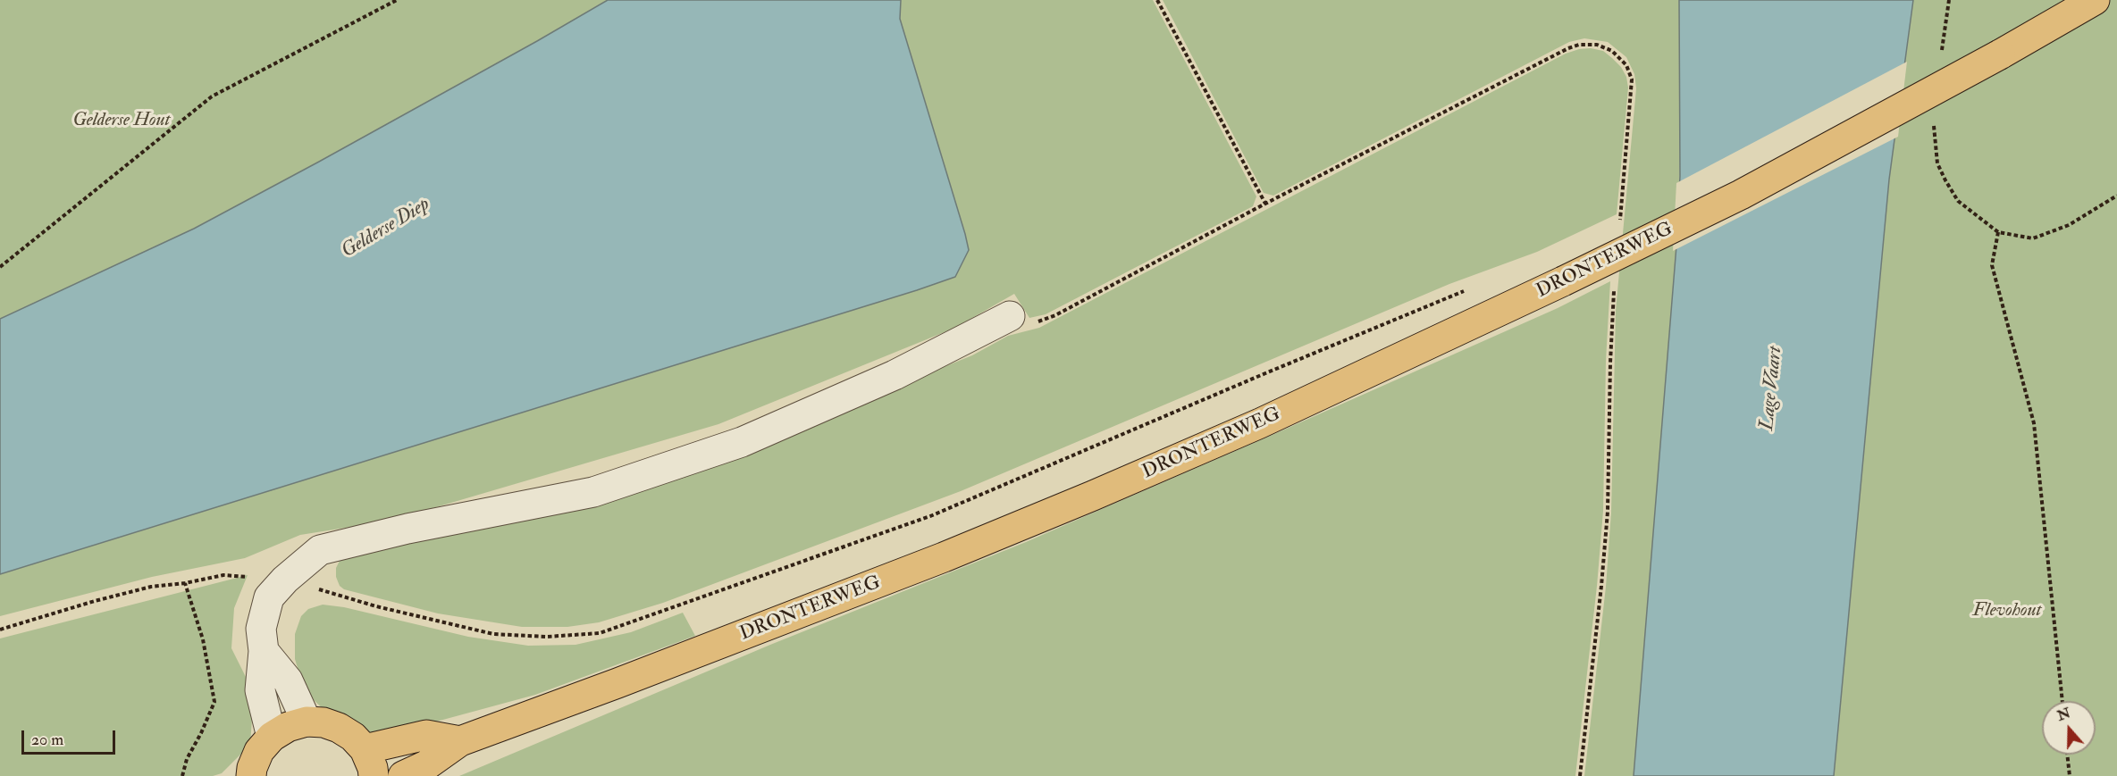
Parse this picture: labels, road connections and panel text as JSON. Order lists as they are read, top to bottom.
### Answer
{
  "streets": {
    "main road": ["DRONTERWEG"]
  },
  "water": ["Gelderse Diep", "Lage Vaart"],
  "parks": ["Gelderse Hout", "Flevohout"],
  "scale_bar": "20 m",
  "north": "top"
}
